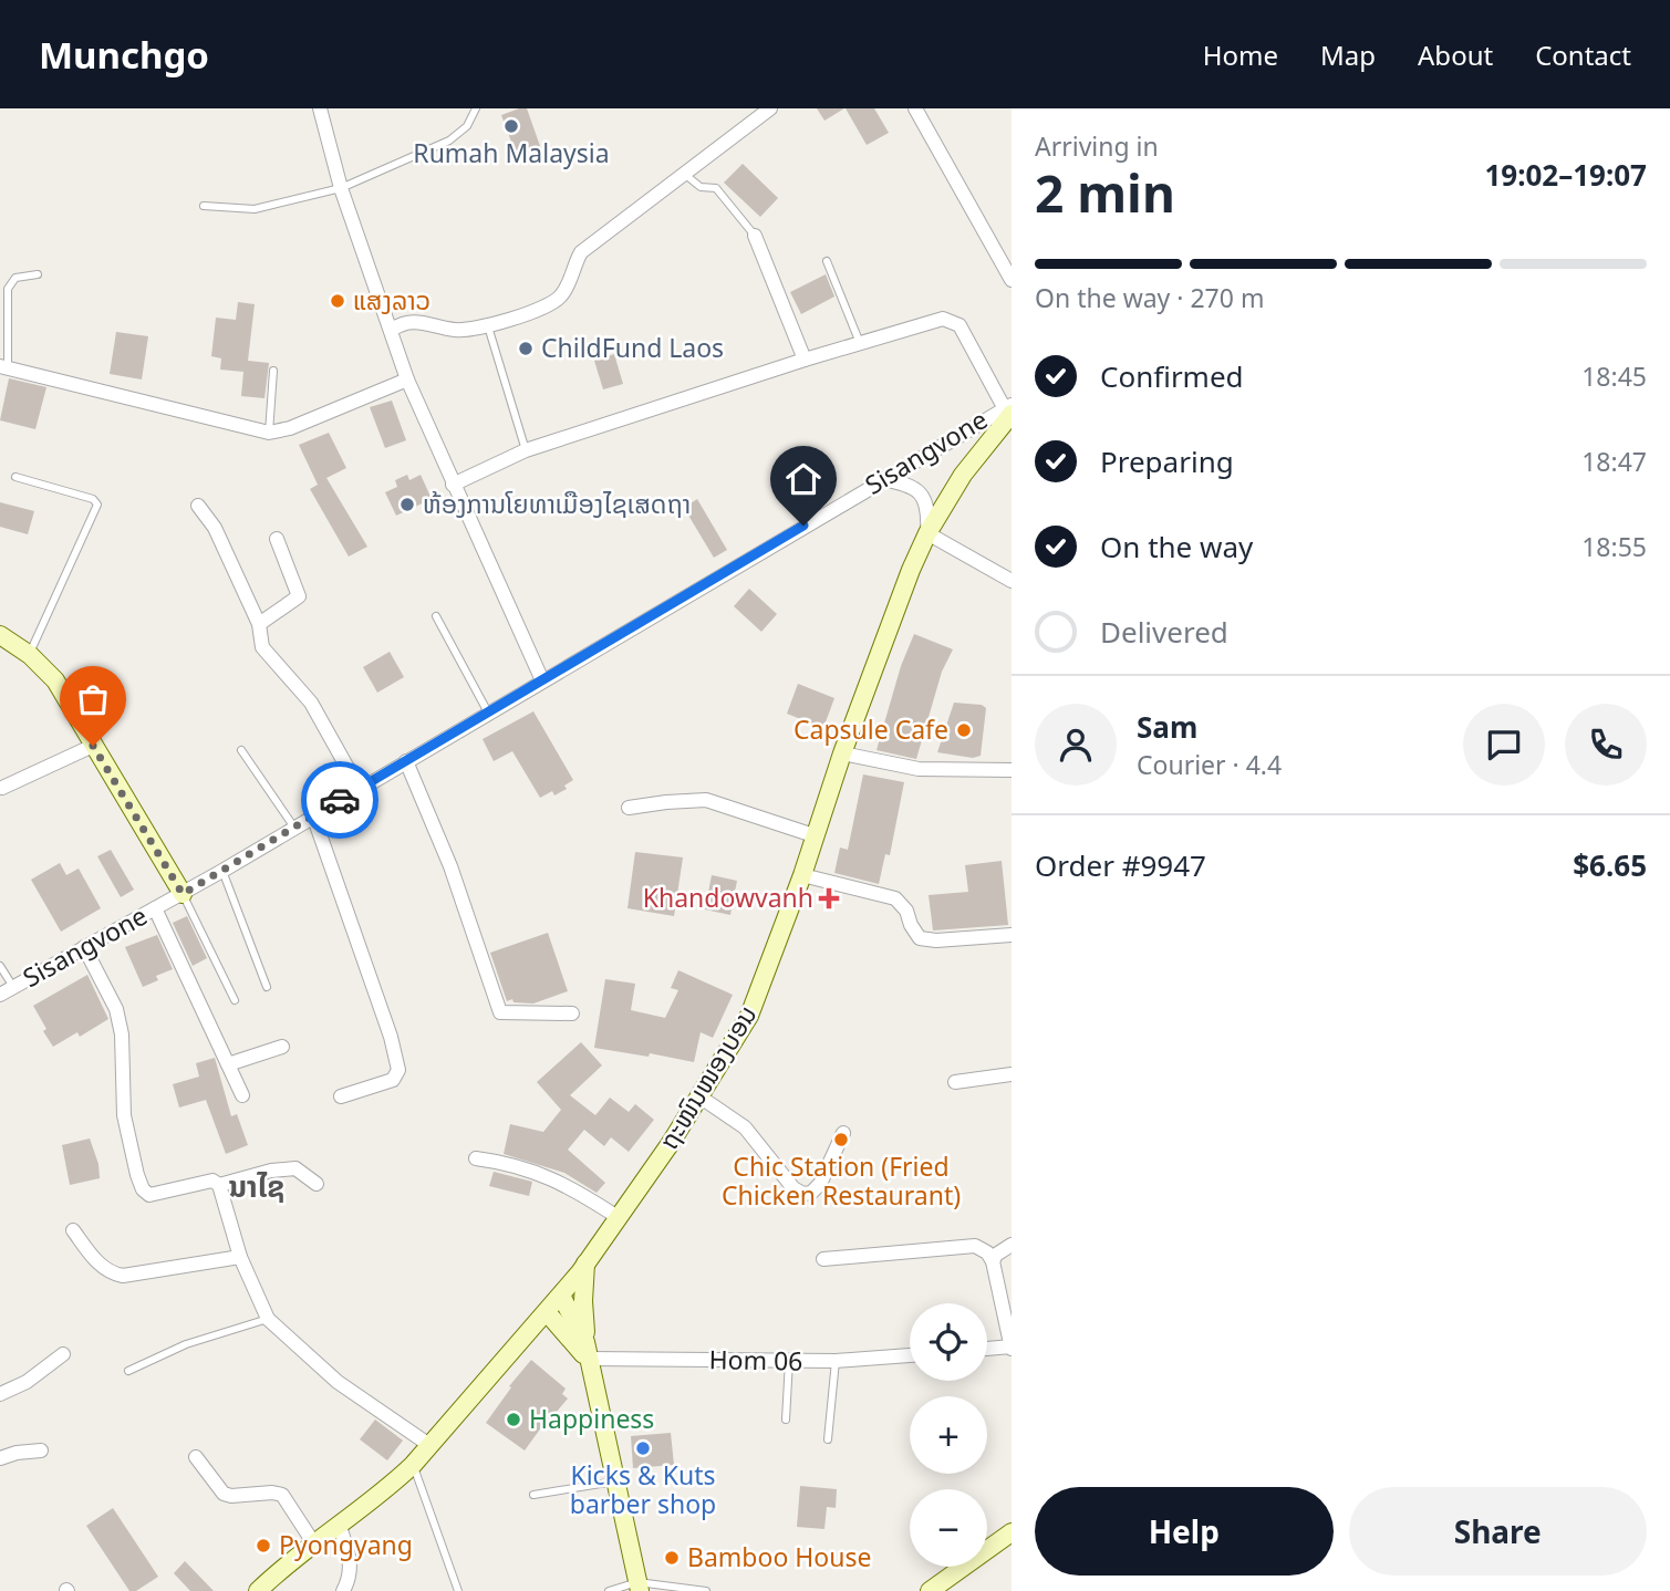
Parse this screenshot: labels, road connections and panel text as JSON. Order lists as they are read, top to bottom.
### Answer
{
  "streets": {
    "street": ["Sisangvone", "ຖະໜົນໜອງບອນ", "Hom 06"]
  },
  "crossings": [
    ["Sisangvone", "ຖະໜົນໜອງບອນ"]
  ],
  "districts": ["ນາໄຊ"],
  "places": {
    "other": [
      "Rumah Malaysia",
      "ແສງລາວ",
      "ChildFund Laos",
      "ຫ້ອງການໂຍທາເມືອງໄຊເສດຖາ",
      "Capsule Cafe",
      "Chic Station (Fried Chicken Restaurant)",
      "Happiness",
      "Kicks & Kuts barber shop",
      "Pyongyang",
      "Bamboo House"
    ],
    "health": ["Khandowvanh"]
  },
  "page": {
    "header": "Munchgo",
    "nav": [
      "Home",
      "Map",
      "About",
      "Contact"
    ],
    "heading": ["2 min", "Arriving in", "19:02–19:07"],
    "panel": [
      "Sam",
      "Courier · 4.4",
      "Order #9947",
      "$6.65"
    ],
    "bar": "On the way · 270 m",
    "list": [
      ["Confirmed", "18:45"],
      ["Preparing", "18:47"],
      ["On the way", "18:55"],
      "Delivered"
    ],
    "map_buttons": ["+", "−"],
    "buttons": ["Help", "Share"]
  }
}
